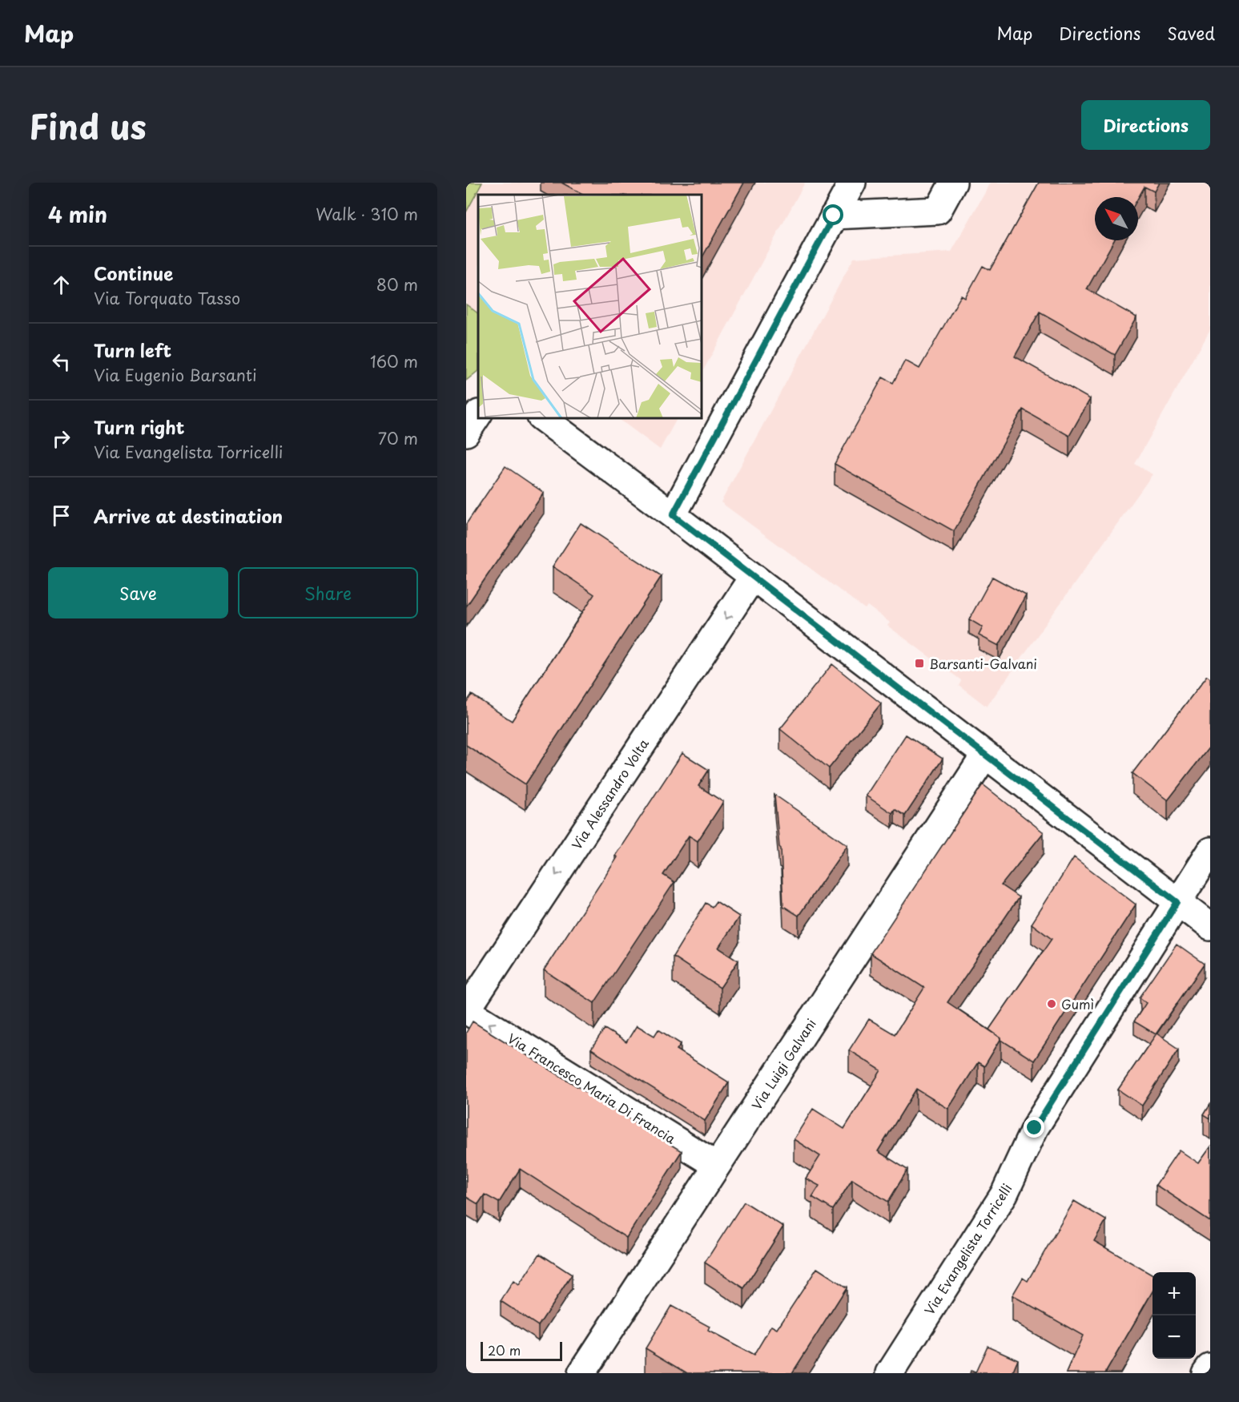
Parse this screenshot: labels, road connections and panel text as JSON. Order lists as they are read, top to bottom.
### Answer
{
  "streets": {
    "street": [
      "Via Alessandro Volta",
      "Via Luigi Galvani",
      "Via Francesco Maria Di Francia",
      "Via Evangelista Torricelli"
    ]
  },
  "crossings": [
    ["Via Alessandro Volta", "Via Francesco Maria Di Francia"],
    ["Via Luigi Galvani", "Via Francesco Maria Di Francia"]
  ],
  "one_way": ["Via Alessandro Volta", "Via Francesco Maria Di Francia"],
  "places": {
    "transit": ["Barsanti-Galvani"],
    "other": ["Gumì"]
  },
  "scale_bar": "20 m",
  "north": "top left",
  "page": {
    "header": "Map",
    "nav": ["Map", "Directions", "Saved"],
    "title": "Find us",
    "buttons": [
      "Directions",
      ["Save", "Share"]
    ],
    "heading": ["4 min", "Walk · 310 m"],
    "list": [
      ["Continue", "Via Torquato Tasso", "80 m"],
      ["Turn left", "Via Eugenio Barsanti", "160 m"],
      ["Turn right", "Via Evangelista Torricelli", "70 m"],
      "Arrive at destination"
    ],
    "map_buttons": ["+", "−"],
    "scale": "20 m"
  }
}
